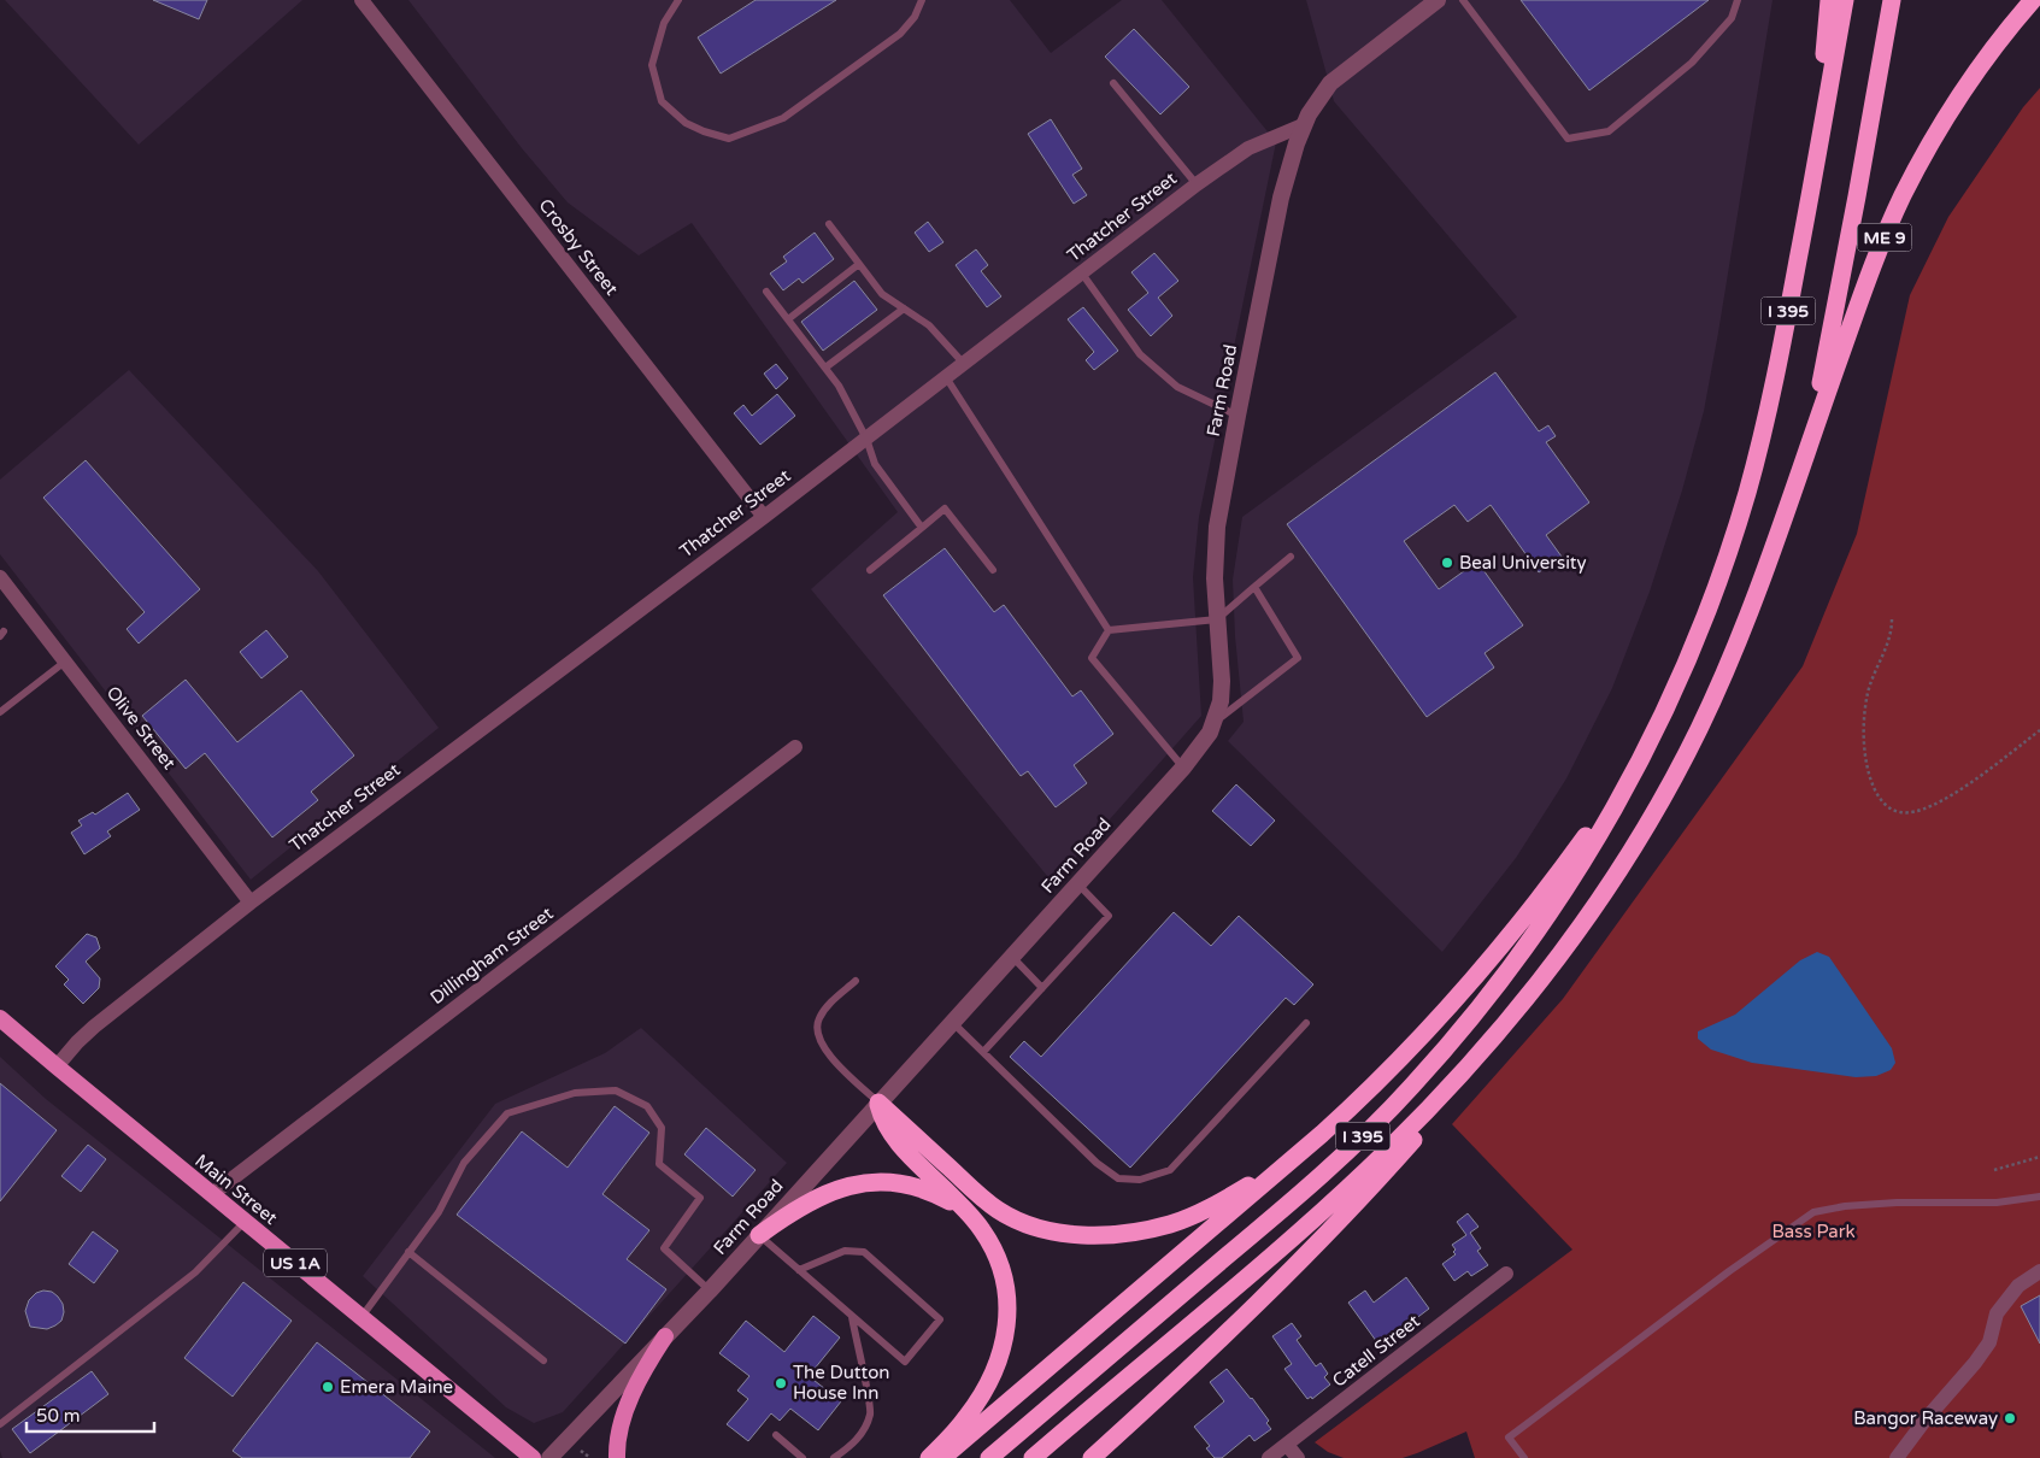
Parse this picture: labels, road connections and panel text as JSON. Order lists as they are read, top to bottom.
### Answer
{
  "streets": {
    "highway": ["ME 9", "I 395"],
    "main road": ["Main Street", "US 1A"],
    "street": [
      "Thatcher Street",
      "Crosby Street",
      "Farm Road",
      "Olive Street",
      "Dillingham Street",
      "Catell Street"
    ]
  },
  "crossings": [
    ["Thatcher Street", "Crosby Street"],
    ["Thatcher Street", "Farm Road"],
    ["Thatcher Street", "Olive Street"],
    ["Thatcher Street", "Main Street"],
    ["ME 9", "I 395"],
    ["Dillingham Street", "Main Street"]
  ],
  "parks": ["Bass Park"],
  "places": [
    "Beal University",
    "The Dutton House Inn",
    "Emera Maine",
    "Bangor Raceway"
  ],
  "scale_bar": "50 m"
}
